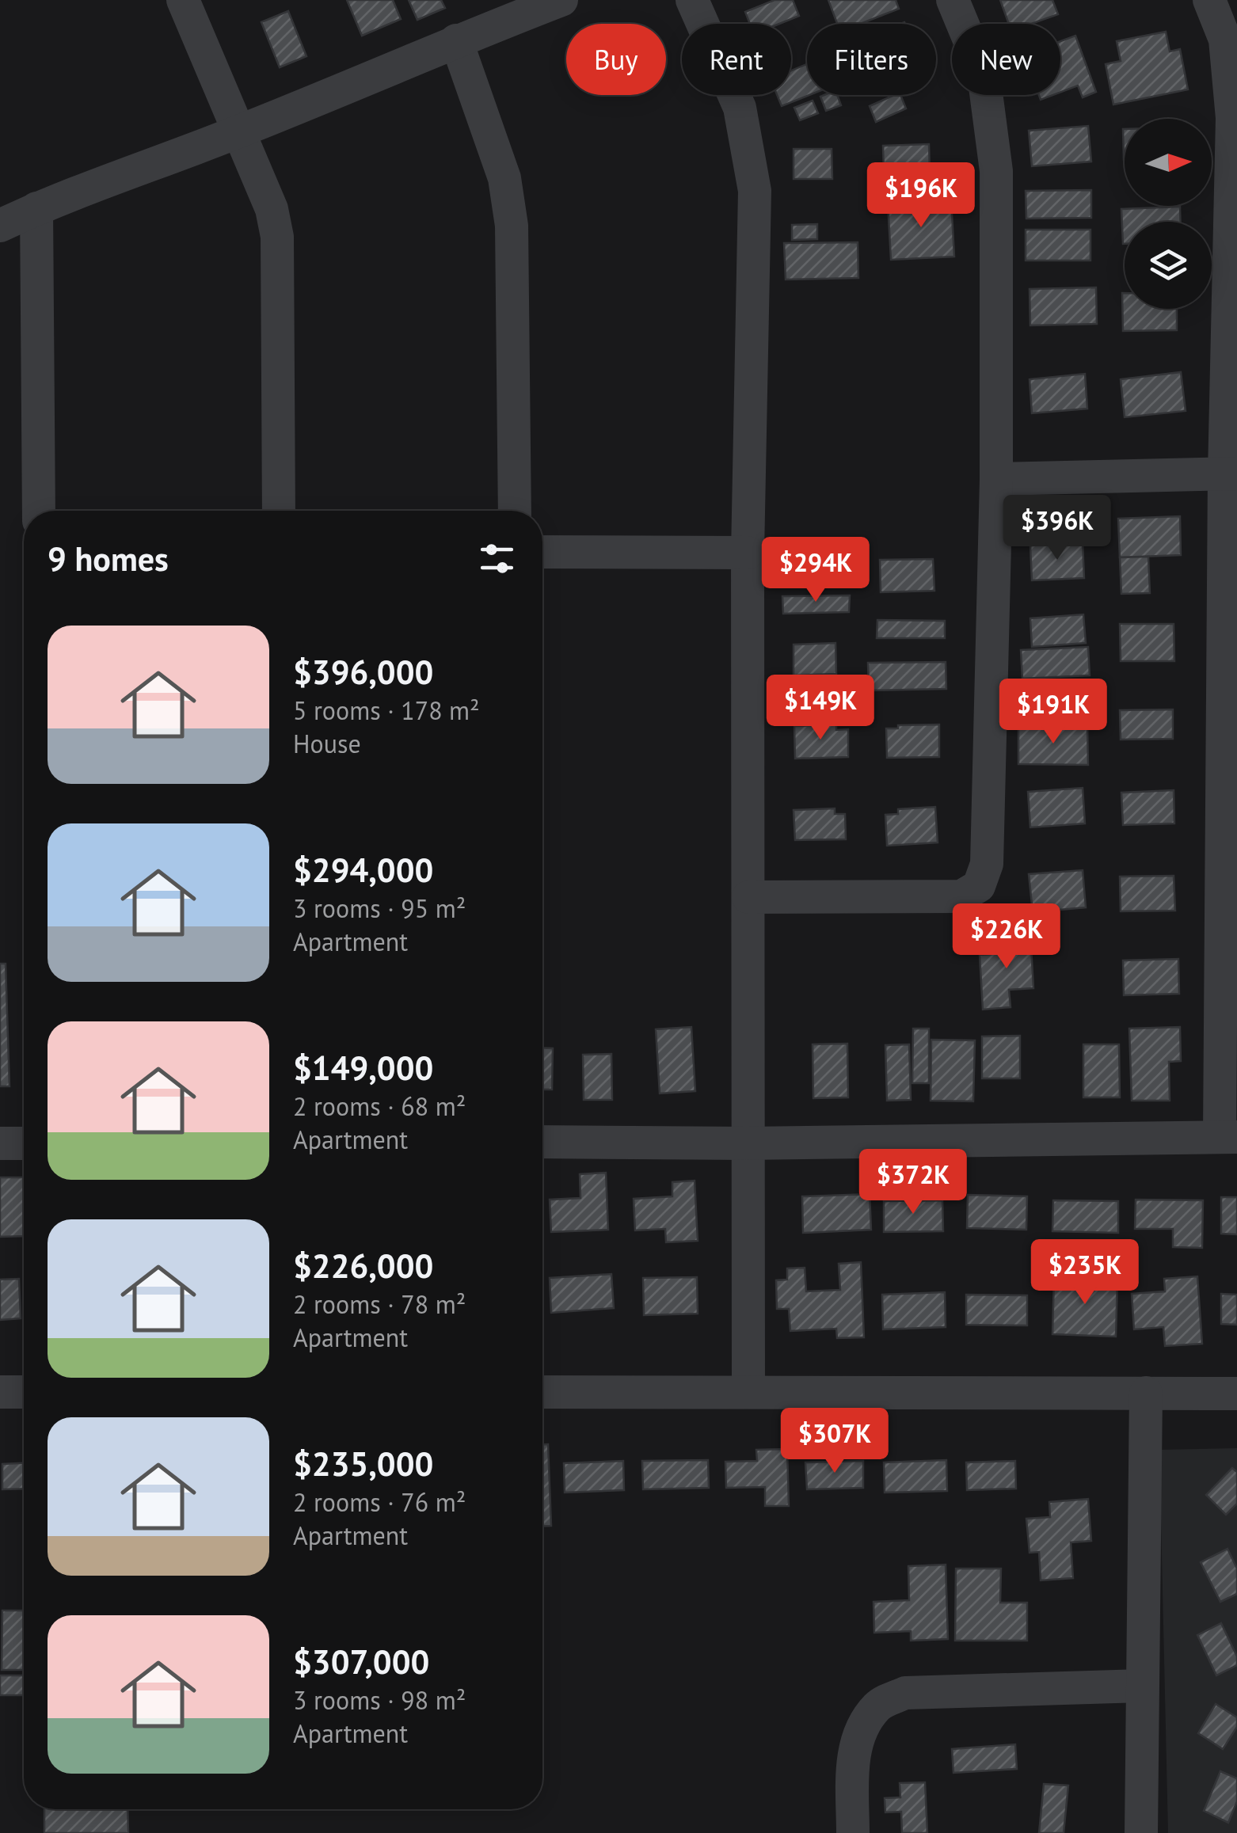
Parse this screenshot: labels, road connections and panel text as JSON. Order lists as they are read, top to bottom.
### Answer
{
  "north": "right",
  "page": {
    "chip": [
      "Buy",
      "Rent",
      "Filters",
      "New"
    ],
    "price": [
      "$196K",
      "$396K",
      "$294K",
      "$149K",
      "$191K",
      "$226K",
      "$372K",
      "$235K",
      "$307K"
    ],
    "heading": "9 homes",
    "list": [
      {
        "name": "$396,000",
        "note": "5 rooms · 178 m² · House"
      },
      {
        "name": "$294,000",
        "note": "3 rooms · 95 m² · Apartment"
      },
      {
        "name": "$149,000",
        "note": "2 rooms · 68 m² · Apartment"
      },
      {
        "name": "$226,000",
        "note": "2 rooms · 78 m² · Apartment"
      },
      {
        "name": "$235,000",
        "note": "2 rooms · 76 m² · Apartment"
      },
      {
        "name": "$307,000",
        "note": "3 rooms · 98 m² · Apartment"
      }
    ]
  }
}
